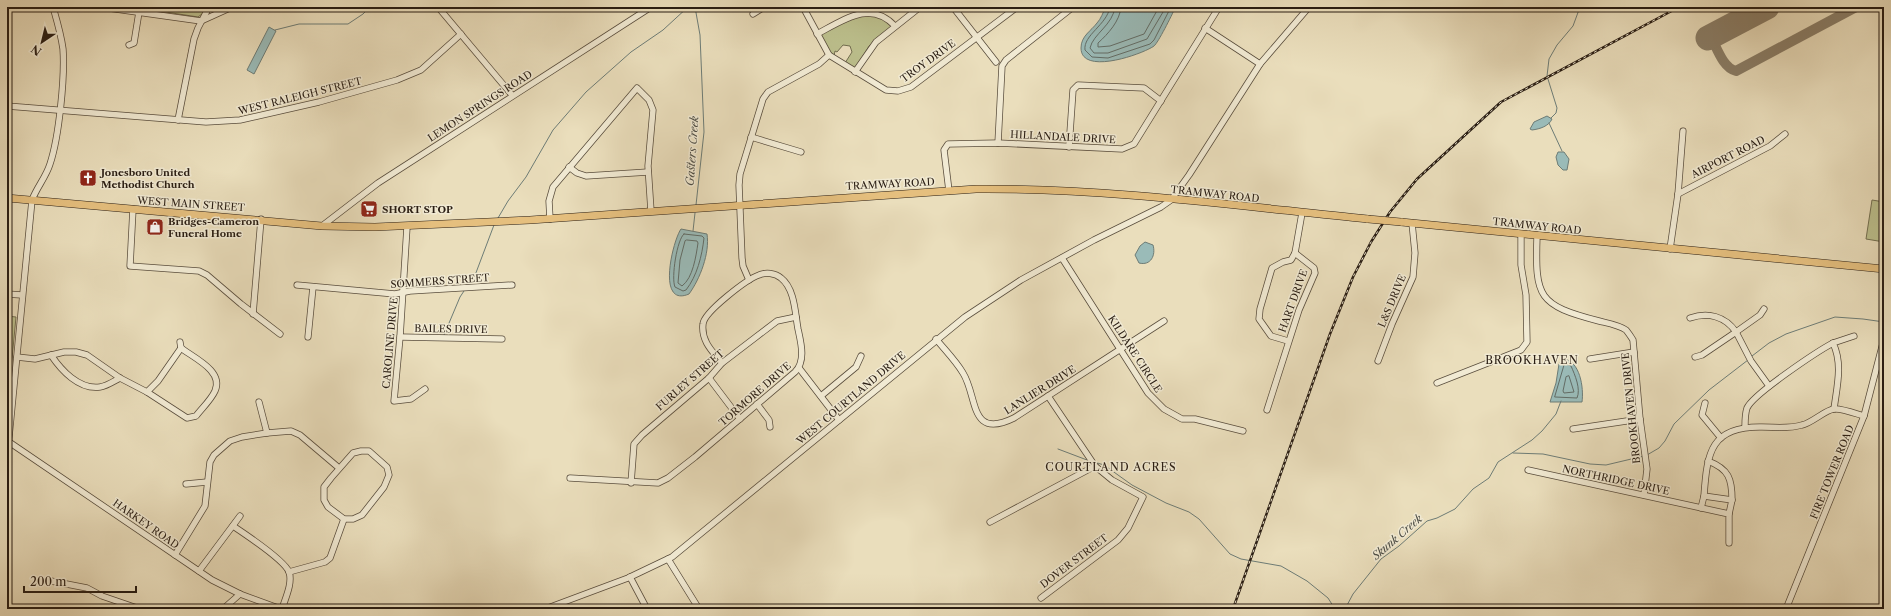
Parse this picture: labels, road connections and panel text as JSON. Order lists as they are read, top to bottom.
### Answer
{
  "streets": {
    "main road": ["TRAMWAY ROAD", "WEST MAIN STREET"],
    "street": [
      "TROY DRIVE",
      "WEST RALEIGH STREET",
      "LEMON SPRINGS ROAD",
      "HILLANDALE DRIVE",
      "AIRPORT ROAD",
      "SOMMERS STREET",
      "HART DRIVE",
      "L&S DRIVE",
      "BAILES DRIVE",
      "CAROLINE DRIVE",
      "KILDARE CIRCLE",
      "FURLEY STREET",
      "LANLIER DRIVE",
      "TORMORE DRIVE",
      "WEST COURTLAND DRIVE",
      "BROOKHAVEN DRIVE",
      "FIRE TOWER ROAD",
      "NORTHRIDGE DRIVE",
      "HARKEY ROAD",
      "DOVER STREET"
    ]
  },
  "crossings": [
    ["LEMON SPRINGS ROAD", "WEST MAIN STREET"],
    ["HILLANDALE DRIVE", "TRAMWAY ROAD"],
    ["AIRPORT ROAD", "TRAMWAY ROAD"],
    ["TRAMWAY ROAD", "WEST MAIN STREET"],
    ["TRAMWAY ROAD", "HART DRIVE"],
    ["TRAMWAY ROAD", "L&S DRIVE"],
    ["TRAMWAY ROAD", "WEST COURTLAND DRIVE"],
    ["TRAMWAY ROAD", "BROOKHAVEN DRIVE"],
    ["WEST MAIN STREET", "CAROLINE DRIVE"],
    ["SOMMERS STREET", "CAROLINE DRIVE"],
    ["BAILES DRIVE", "CAROLINE DRIVE"],
    ["KILDARE CIRCLE", "LANLIER DRIVE"],
    ["KILDARE CIRCLE", "WEST COURTLAND DRIVE"],
    ["FURLEY STREET", "TORMORE DRIVE"],
    ["LANLIER DRIVE", "WEST COURTLAND DRIVE"],
    ["BROOKHAVEN DRIVE", "NORTHRIDGE DRIVE"]
  ],
  "districts": ["BROOKHAVEN", "COURTLAND ACRES"],
  "water": ["Gasters Creek", "Skunk Creek"],
  "places": {
    "church": ["Jonesboro United Methodist Church"],
    "supermarket": ["SHORT STOP"],
    "shop": ["Bridges-Cameron Funeral Home"]
  },
  "scale_bar": "200 m",
  "north": "bottom left"
}
